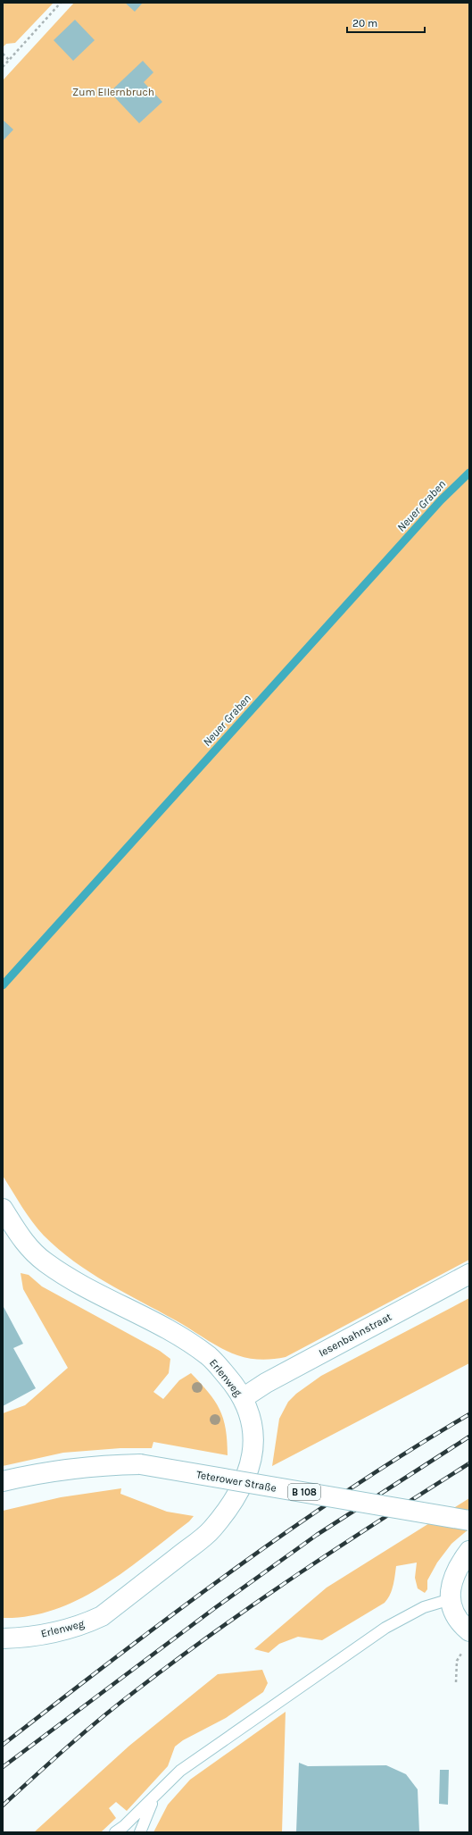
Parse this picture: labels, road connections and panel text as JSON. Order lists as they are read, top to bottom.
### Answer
{
  "streets": {
    "street": [
      "Iesenbahnstraat",
      "Erlenweg",
      "Teterower Straße",
      "B 108"
    ]
  },
  "crossings": [
    ["Iesenbahnstraat", "Erlenweg"]
  ],
  "water": ["Neuer Graben"],
  "parks": ["Zum Ellernbruch"],
  "scale_bar": "20 m"
}
